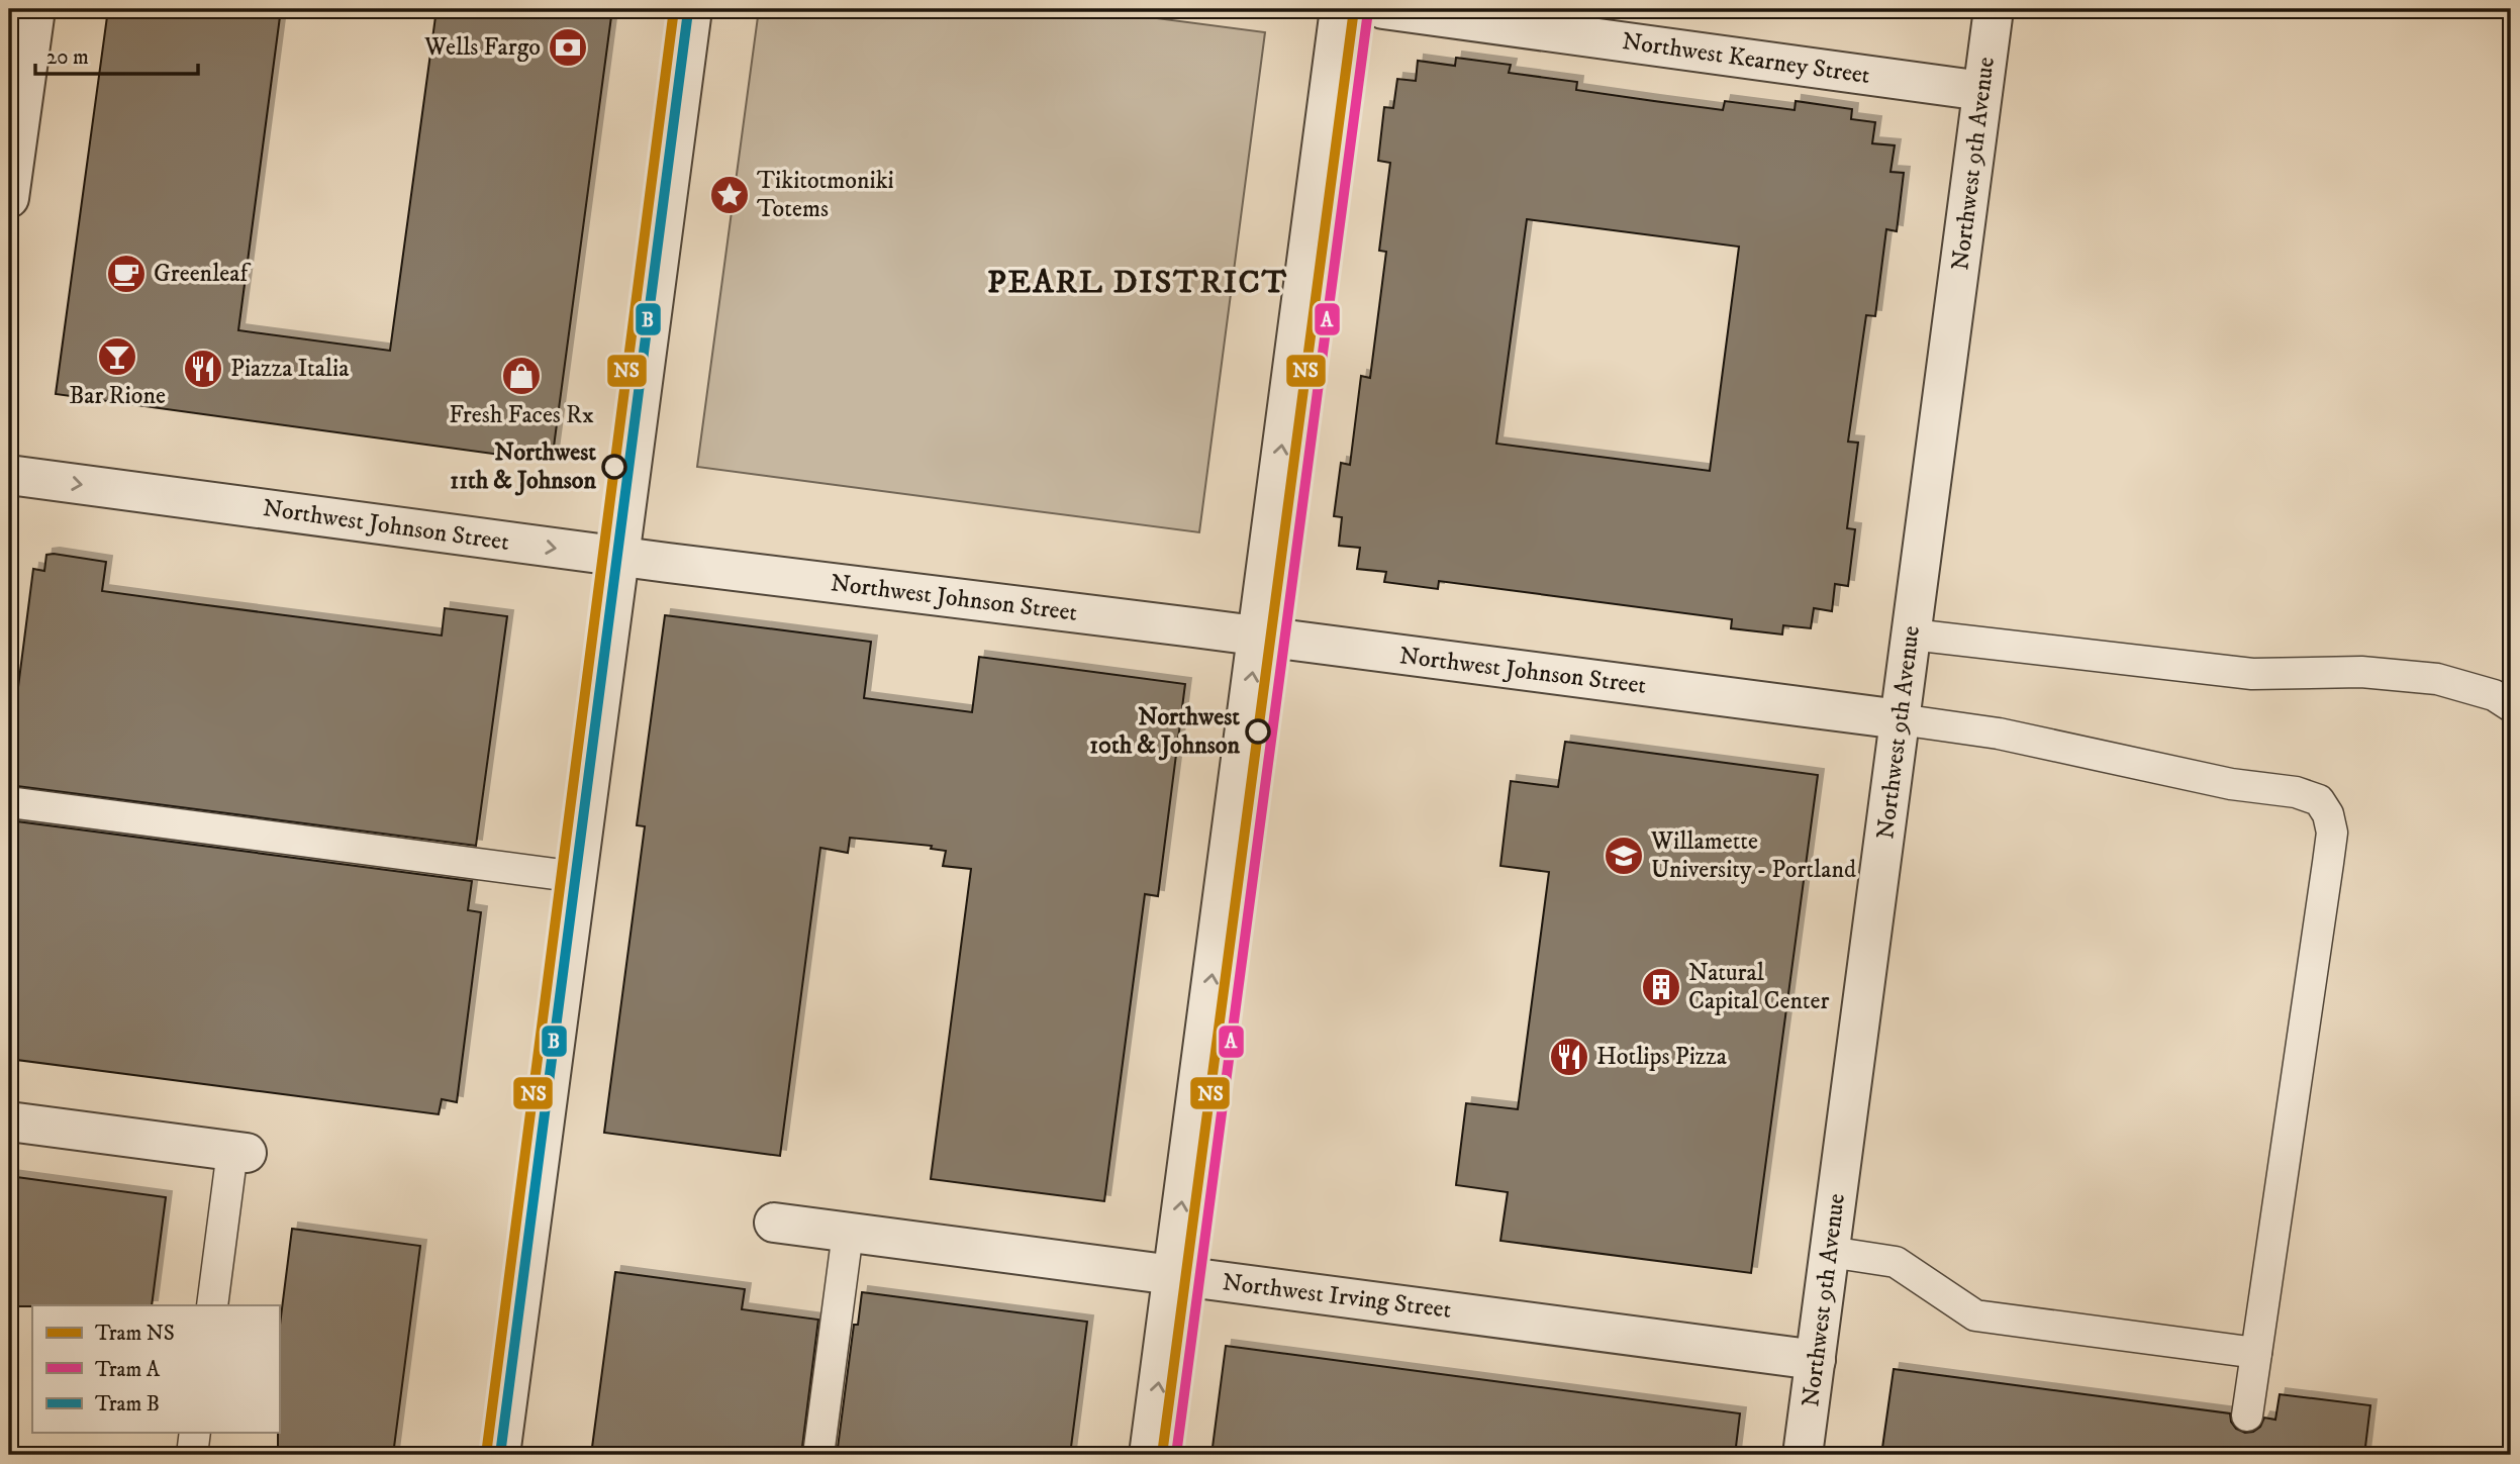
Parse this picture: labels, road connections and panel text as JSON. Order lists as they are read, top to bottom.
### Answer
{
  "streets": {
    "street": [
      "Northwest Kearney Street",
      "Northwest 9th Avenue",
      "Northwest Johnson Street",
      "Northwest Irving Street"
    ]
  },
  "crossings": [
    ["Northwest Kearney Street", "Northwest 9th Avenue"],
    ["Northwest 9th Avenue", "Northwest Johnson Street"],
    ["Northwest 9th Avenue", "Northwest Irving Street"]
  ],
  "districts": ["PEARL DISTRICT"],
  "places": {
    "bank": ["Wells Fargo"],
    "place": ["Tikitotmoniki Totems"],
    "cafe": ["Greenleaf"],
    "bar": ["Bar Rione"],
    "restaurant": ["Piazza Italia", "Hotlips Pizza"],
    "shop": ["Fresh Faces Rx"],
    "other": ["Northwest 11th & Johnson", "Northwest 10th & Johnson"],
    "school or university": ["Willamette University - Portland"],
    "building": ["Natural Capital Center"]
  },
  "lines": ["tram line NS", "tram line A", "tram line B"],
  "legend": ["Tram NS", "Tram A", "Tram B"],
  "scale_bar": "20 m"
}
